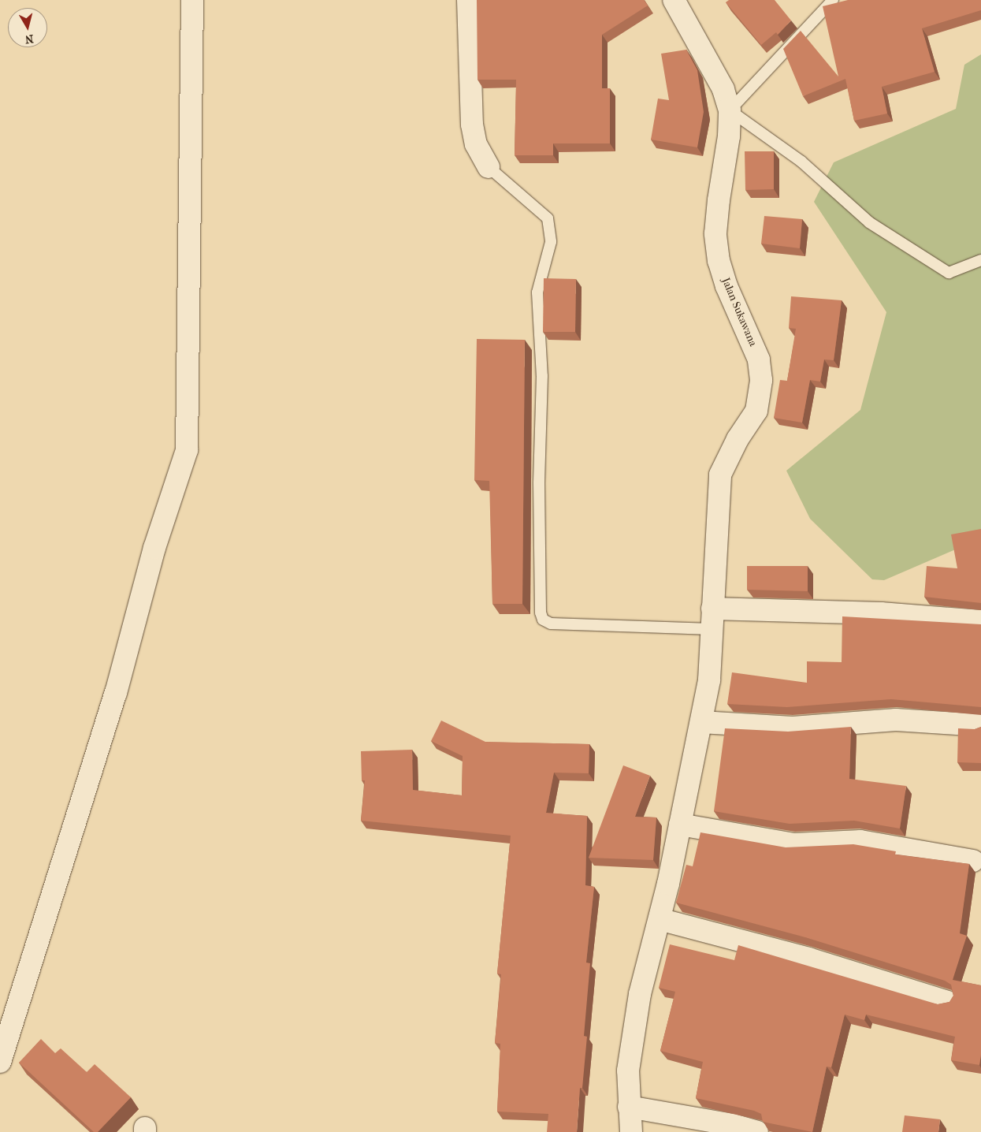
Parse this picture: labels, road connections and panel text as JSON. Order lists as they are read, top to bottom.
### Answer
{
  "streets": {
    "street": ["Jalan Sukawana"]
  },
  "north": "bottom"
}
